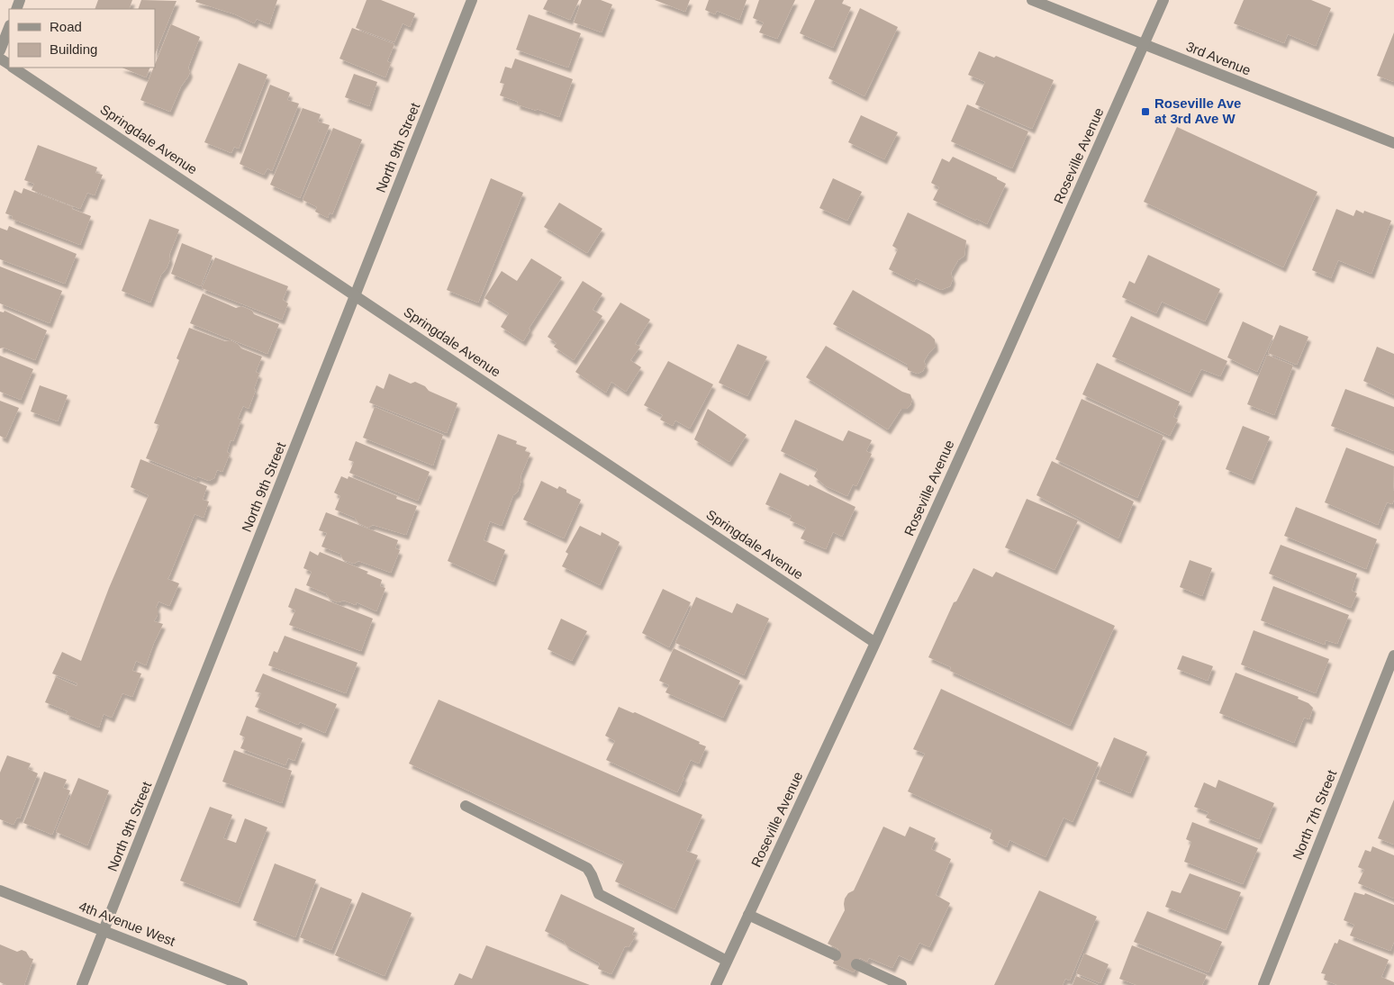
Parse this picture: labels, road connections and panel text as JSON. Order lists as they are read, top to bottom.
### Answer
{
  "streets": {
    "street": [
      "3rd Avenue",
      "Springdale Avenue",
      "North 9th Street",
      "Roseville Avenue",
      "North 7th Street",
      "4th Avenue West"
    ]
  },
  "crossings": [
    ["3rd Avenue", "Roseville Avenue"],
    ["Springdale Avenue", "North 9th Street"],
    ["Springdale Avenue", "Roseville Avenue"],
    ["North 9th Street", "4th Avenue West"]
  ],
  "places": {
    "transit": ["Roseville Ave at 3rd Ave W"]
  },
  "legend": ["Road", "Building"]
}
